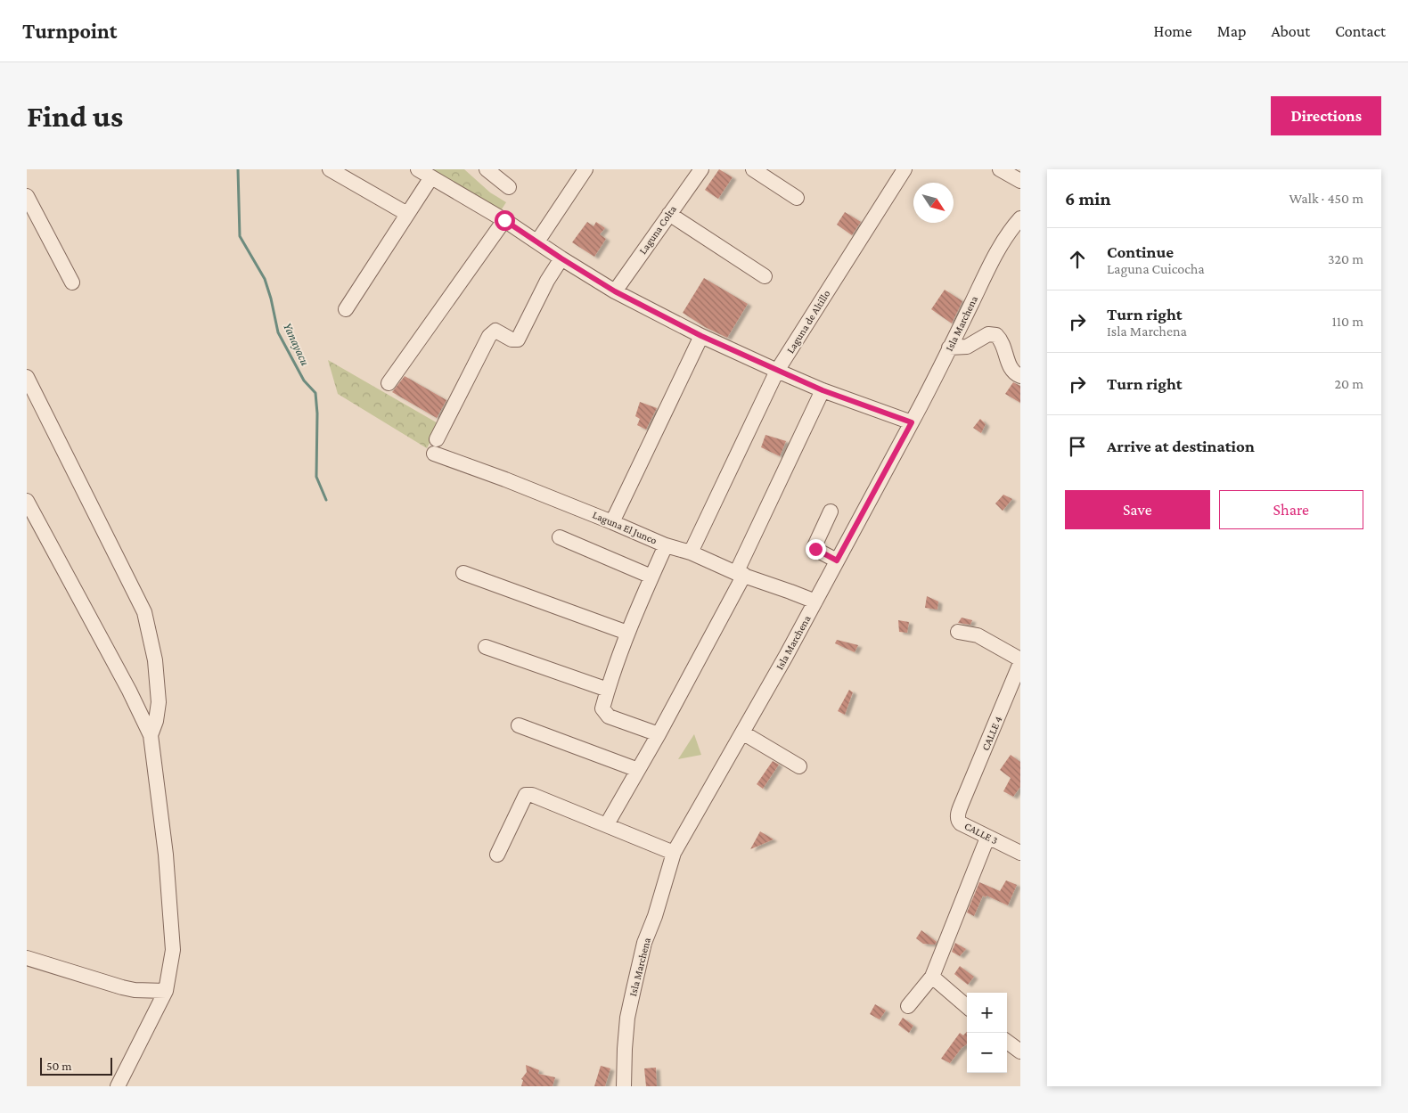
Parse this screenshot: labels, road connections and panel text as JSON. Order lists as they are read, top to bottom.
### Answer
{
  "streets": {
    "street": [
      "Laguna Colta",
      "Laguna de Altillo",
      "Isla Marchena",
      "Laguna El Junco",
      "CALLE 4",
      "CALLE 3"
    ]
  },
  "crossings": [
    ["Laguna de Altillo", "Laguna El Junco"],
    ["Isla Marchena", "Laguna El Junco"],
    ["CALLE 4", "CALLE 3"]
  ],
  "water": ["Yanayacu"],
  "scale_bar": "50 m",
  "north": "bottom right",
  "page": {
    "header": "Turnpoint",
    "nav": [
      "Home",
      "Map",
      "About",
      "Contact"
    ],
    "buttons": [
      "Directions",
      ["Save", "Share"]
    ],
    "title": "Find us",
    "heading": ["6 min", "Walk · 450 m"],
    "list": [
      ["Continue", "Laguna Cuicocha", "320 m"],
      ["Turn right", "Isla Marchena", "110 m"],
      ["Turn right", "20 m"],
      "Arrive at destination"
    ],
    "map_buttons": ["+", "−"],
    "scale": "50 m"
  }
}
